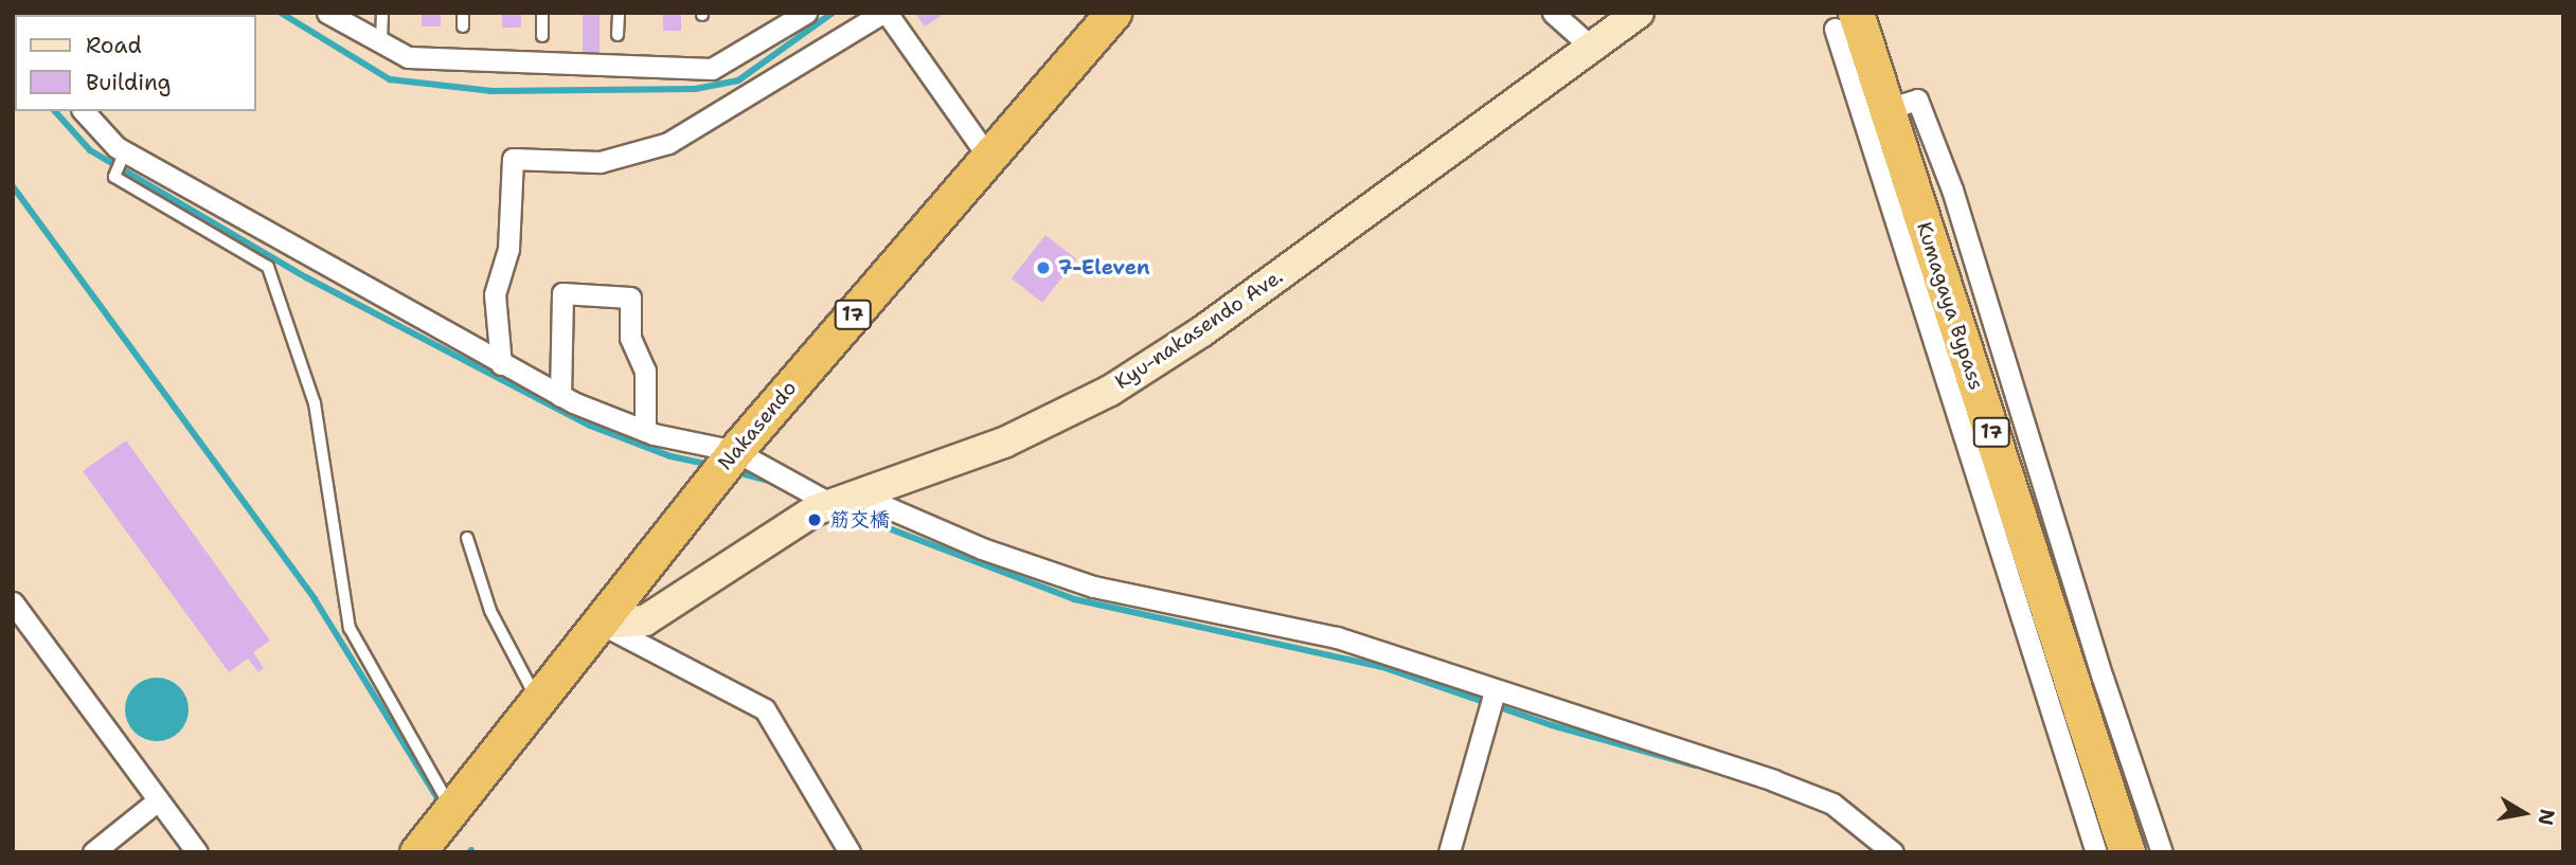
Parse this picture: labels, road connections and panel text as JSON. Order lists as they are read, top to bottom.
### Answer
{
  "streets": {
    "highway": ["Kumagaya Bypass", "17", "Nakasendo"],
    "main road": ["Kyu-nakasendo Ave."]
  },
  "crossings": [
    ["Kyu-nakasendo Ave.", "Nakasendo"]
  ],
  "places": ["7-Eleven", "筋交橋"],
  "legend": ["Road", "Building"],
  "north": "right"
}
